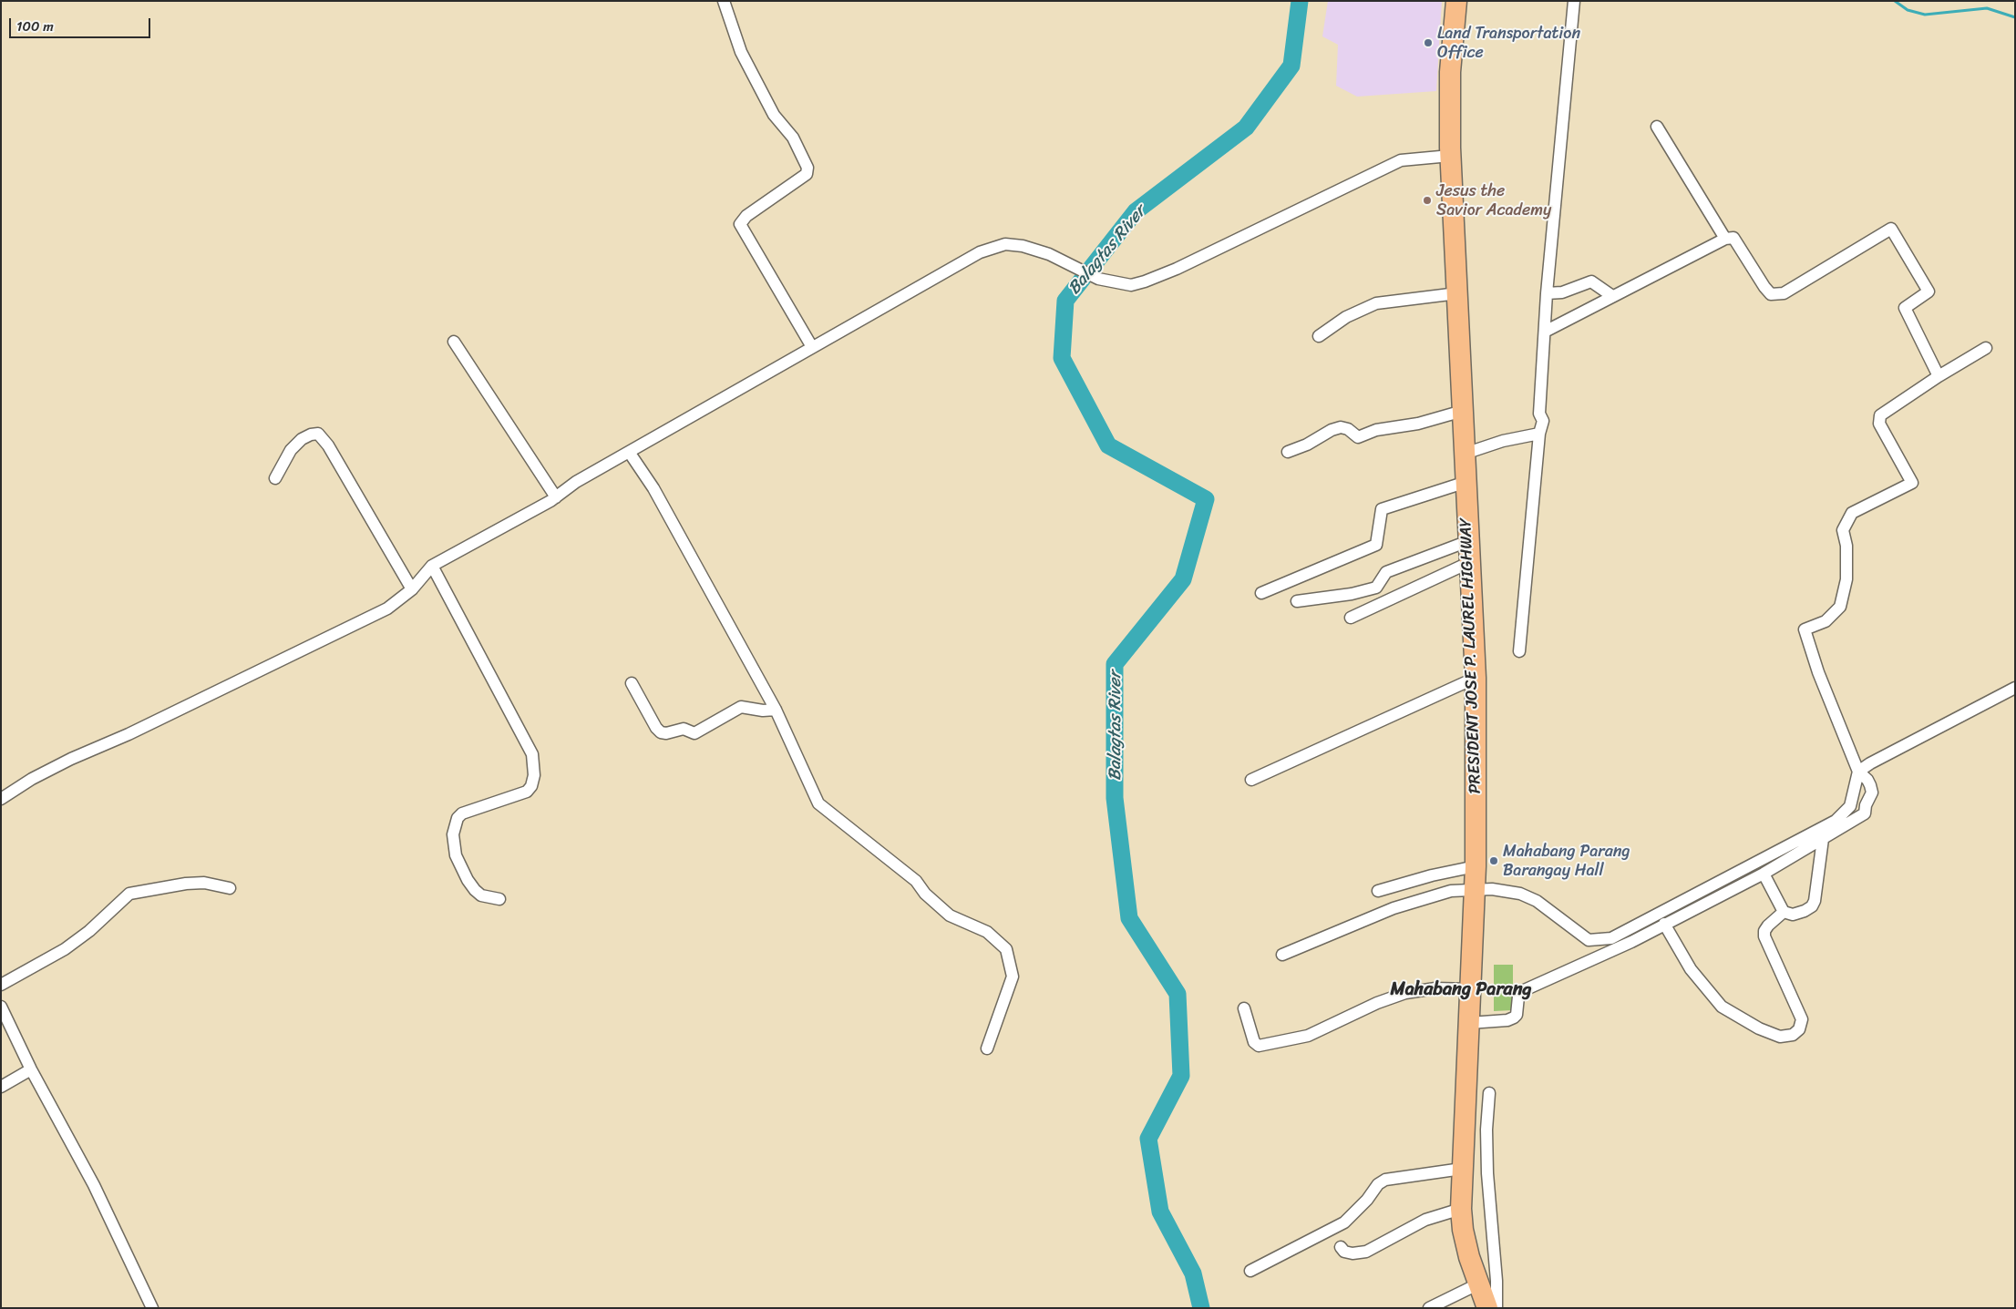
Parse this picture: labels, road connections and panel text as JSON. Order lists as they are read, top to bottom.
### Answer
{
  "streets": {
    "highway": ["PRESIDENT JOSE P. LAUREL HIGHWAY"]
  },
  "districts": ["Mahabang Parang"],
  "water": ["Balagtas River"],
  "places": ["Land Transportation Office", "Jesus the Savior Academy", "Mahabang Parang Barangay Hall"],
  "scale_bar": "100 m"
}
